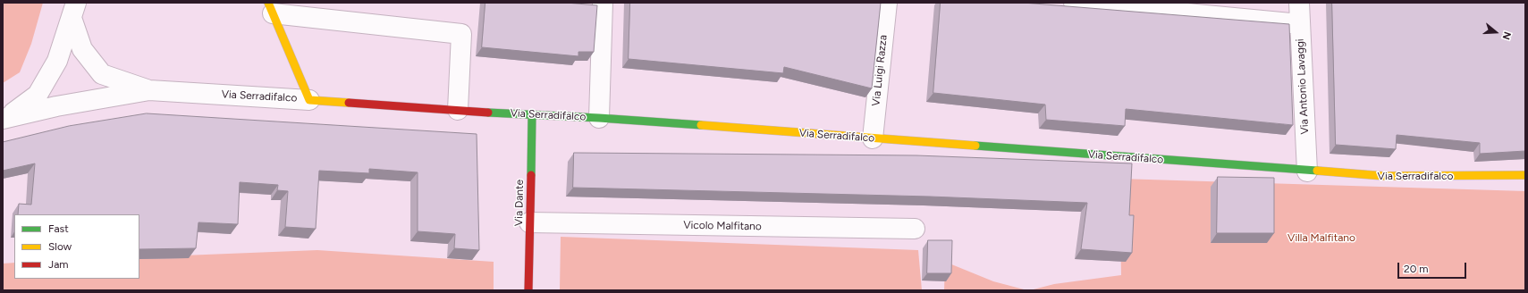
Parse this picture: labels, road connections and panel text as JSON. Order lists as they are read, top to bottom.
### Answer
{
  "streets": {
    "street": [
      "Via Luigi Razza",
      "Via Antonio Lavaggi",
      "Via Serradifalco",
      "Via Dante",
      "Vicolo Malfitano"
    ]
  },
  "crossings": [
    ["Via Luigi Razza", "Via Serradifalco"],
    ["Via Antonio Lavaggi", "Via Serradifalco"],
    ["Via Serradifalco", "Via Dante"],
    ["Via Dante", "Vicolo Malfitano"]
  ],
  "parks": ["Villa Malfitano"],
  "legend": ["Fast", "Slow", "Jam"],
  "scale_bar": "20 m",
  "north": "right"
}
